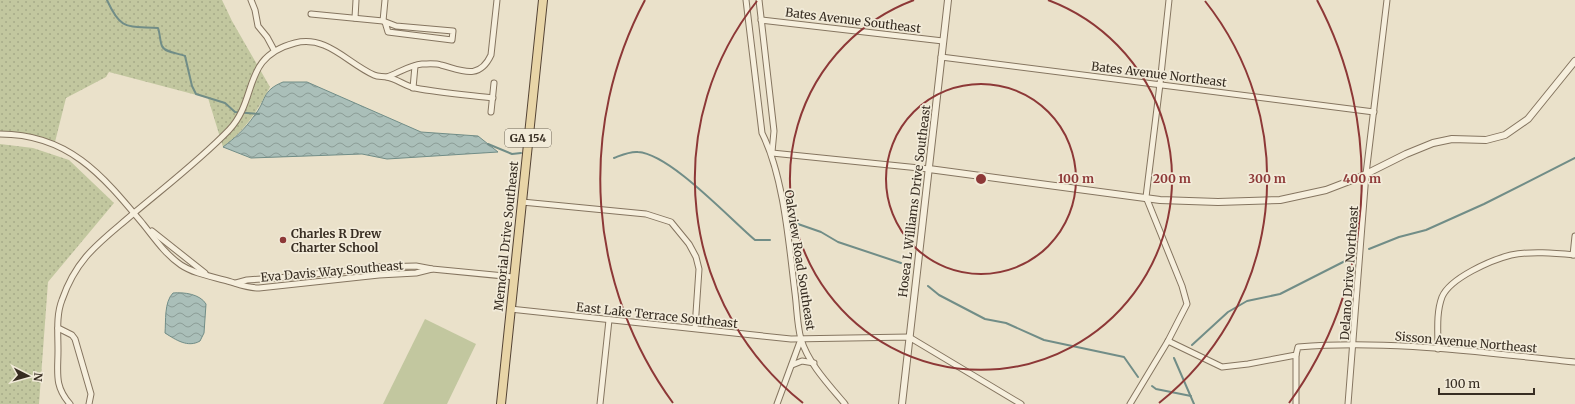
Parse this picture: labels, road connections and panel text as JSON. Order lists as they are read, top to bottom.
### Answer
{
  "streets": {
    "main road": ["GA 154", "Memorial Drive Southeast"],
    "street": [
      "Bates Avenue Southeast",
      "Bates Avenue Northeast",
      "Hosea L Williams Drive Southeast",
      "Oakview Road Southeast",
      "Eva Davis Way Southeast",
      "Delano Drive Northeast",
      "East Lake Terrace Southeast",
      "Sisson Avenue Northeast"
    ]
  },
  "crossings": [
    ["Bates Avenue Southeast", "Hosea L Williams Drive Southeast"],
    ["Bates Avenue Southeast", "Oakview Road Southeast"],
    ["Bates Avenue Northeast", "Hosea L Williams Drive Southeast"],
    ["Bates Avenue Northeast", "Delano Drive Northeast"],
    ["Hosea L Williams Drive Southeast", "East Lake Terrace Southeast"],
    ["Memorial Drive Southeast", "Eva Davis Way Southeast"],
    ["Memorial Drive Southeast", "East Lake Terrace Southeast"],
    ["Oakview Road Southeast", "East Lake Terrace Southeast"],
    ["Delano Drive Northeast", "Sisson Avenue Northeast"]
  ],
  "places": ["Charles R Drew Charter School"],
  "scale_bar": "100 m",
  "north": "right",
  "rings": [
    "100 m",
    "200 m",
    "300 m",
    "400 m"
  ]
}
